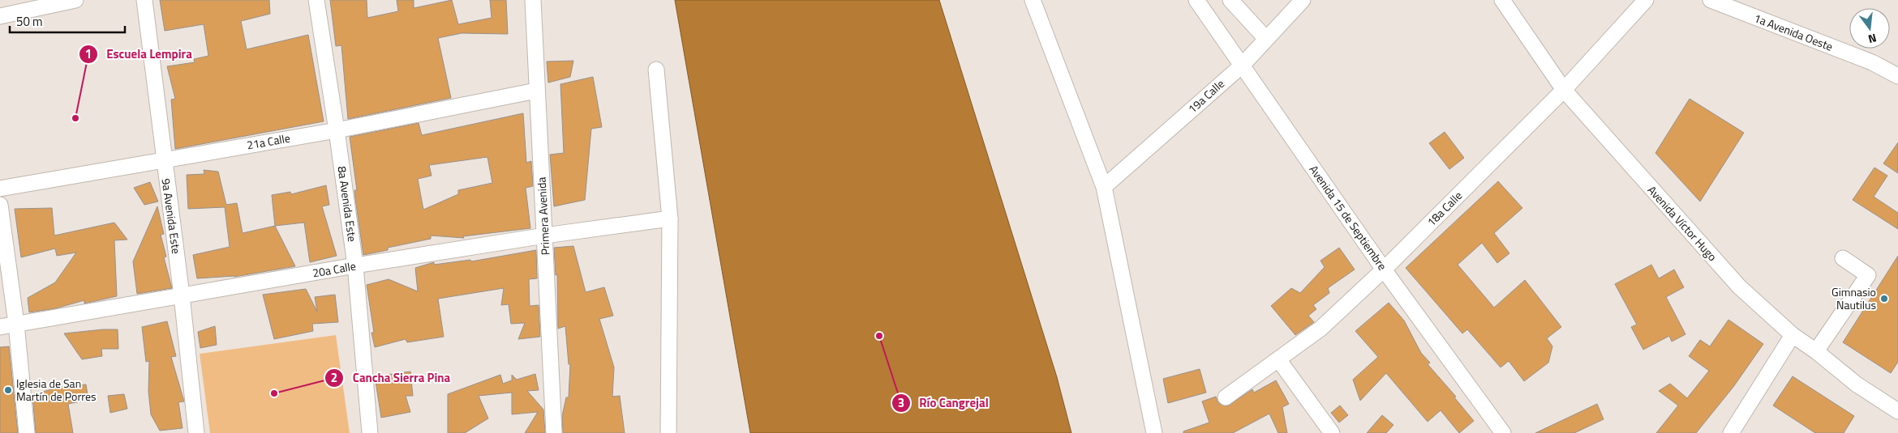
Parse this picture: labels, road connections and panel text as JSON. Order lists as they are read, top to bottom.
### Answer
{
  "streets": {
    "street": [
      "1a Avenida Oeste",
      "19a Calle",
      "21a Calle",
      "8a Avenida Este",
      "18a Calle",
      "9a Avenida Este",
      "Primera Avenida",
      "Avenida 15 de Septiembre",
      "Avenida Víctor Hugo",
      "20a Calle"
    ]
  },
  "crossings": [
    ["19a Calle", "Avenida 15 de Septiembre"],
    ["21a Calle", "8a Avenida Este"],
    ["21a Calle", "9a Avenida Este"],
    ["21a Calle", "Primera Avenida"],
    ["8a Avenida Este", "20a Calle"],
    ["18a Calle", "Avenida 15 de Septiembre"],
    ["18a Calle", "Avenida Víctor Hugo"],
    ["9a Avenida Este", "20a Calle"],
    ["Primera Avenida", "20a Calle"]
  ],
  "places": [
    "Escuela Lempira",
    "Gimnasio Nautilus",
    "Río Cangrejal",
    "Iglesia de San Martín de Porres",
    "Cancha Sierra Pina"
  ],
  "scale_bar": "50 m",
  "north": "bottom"
}
